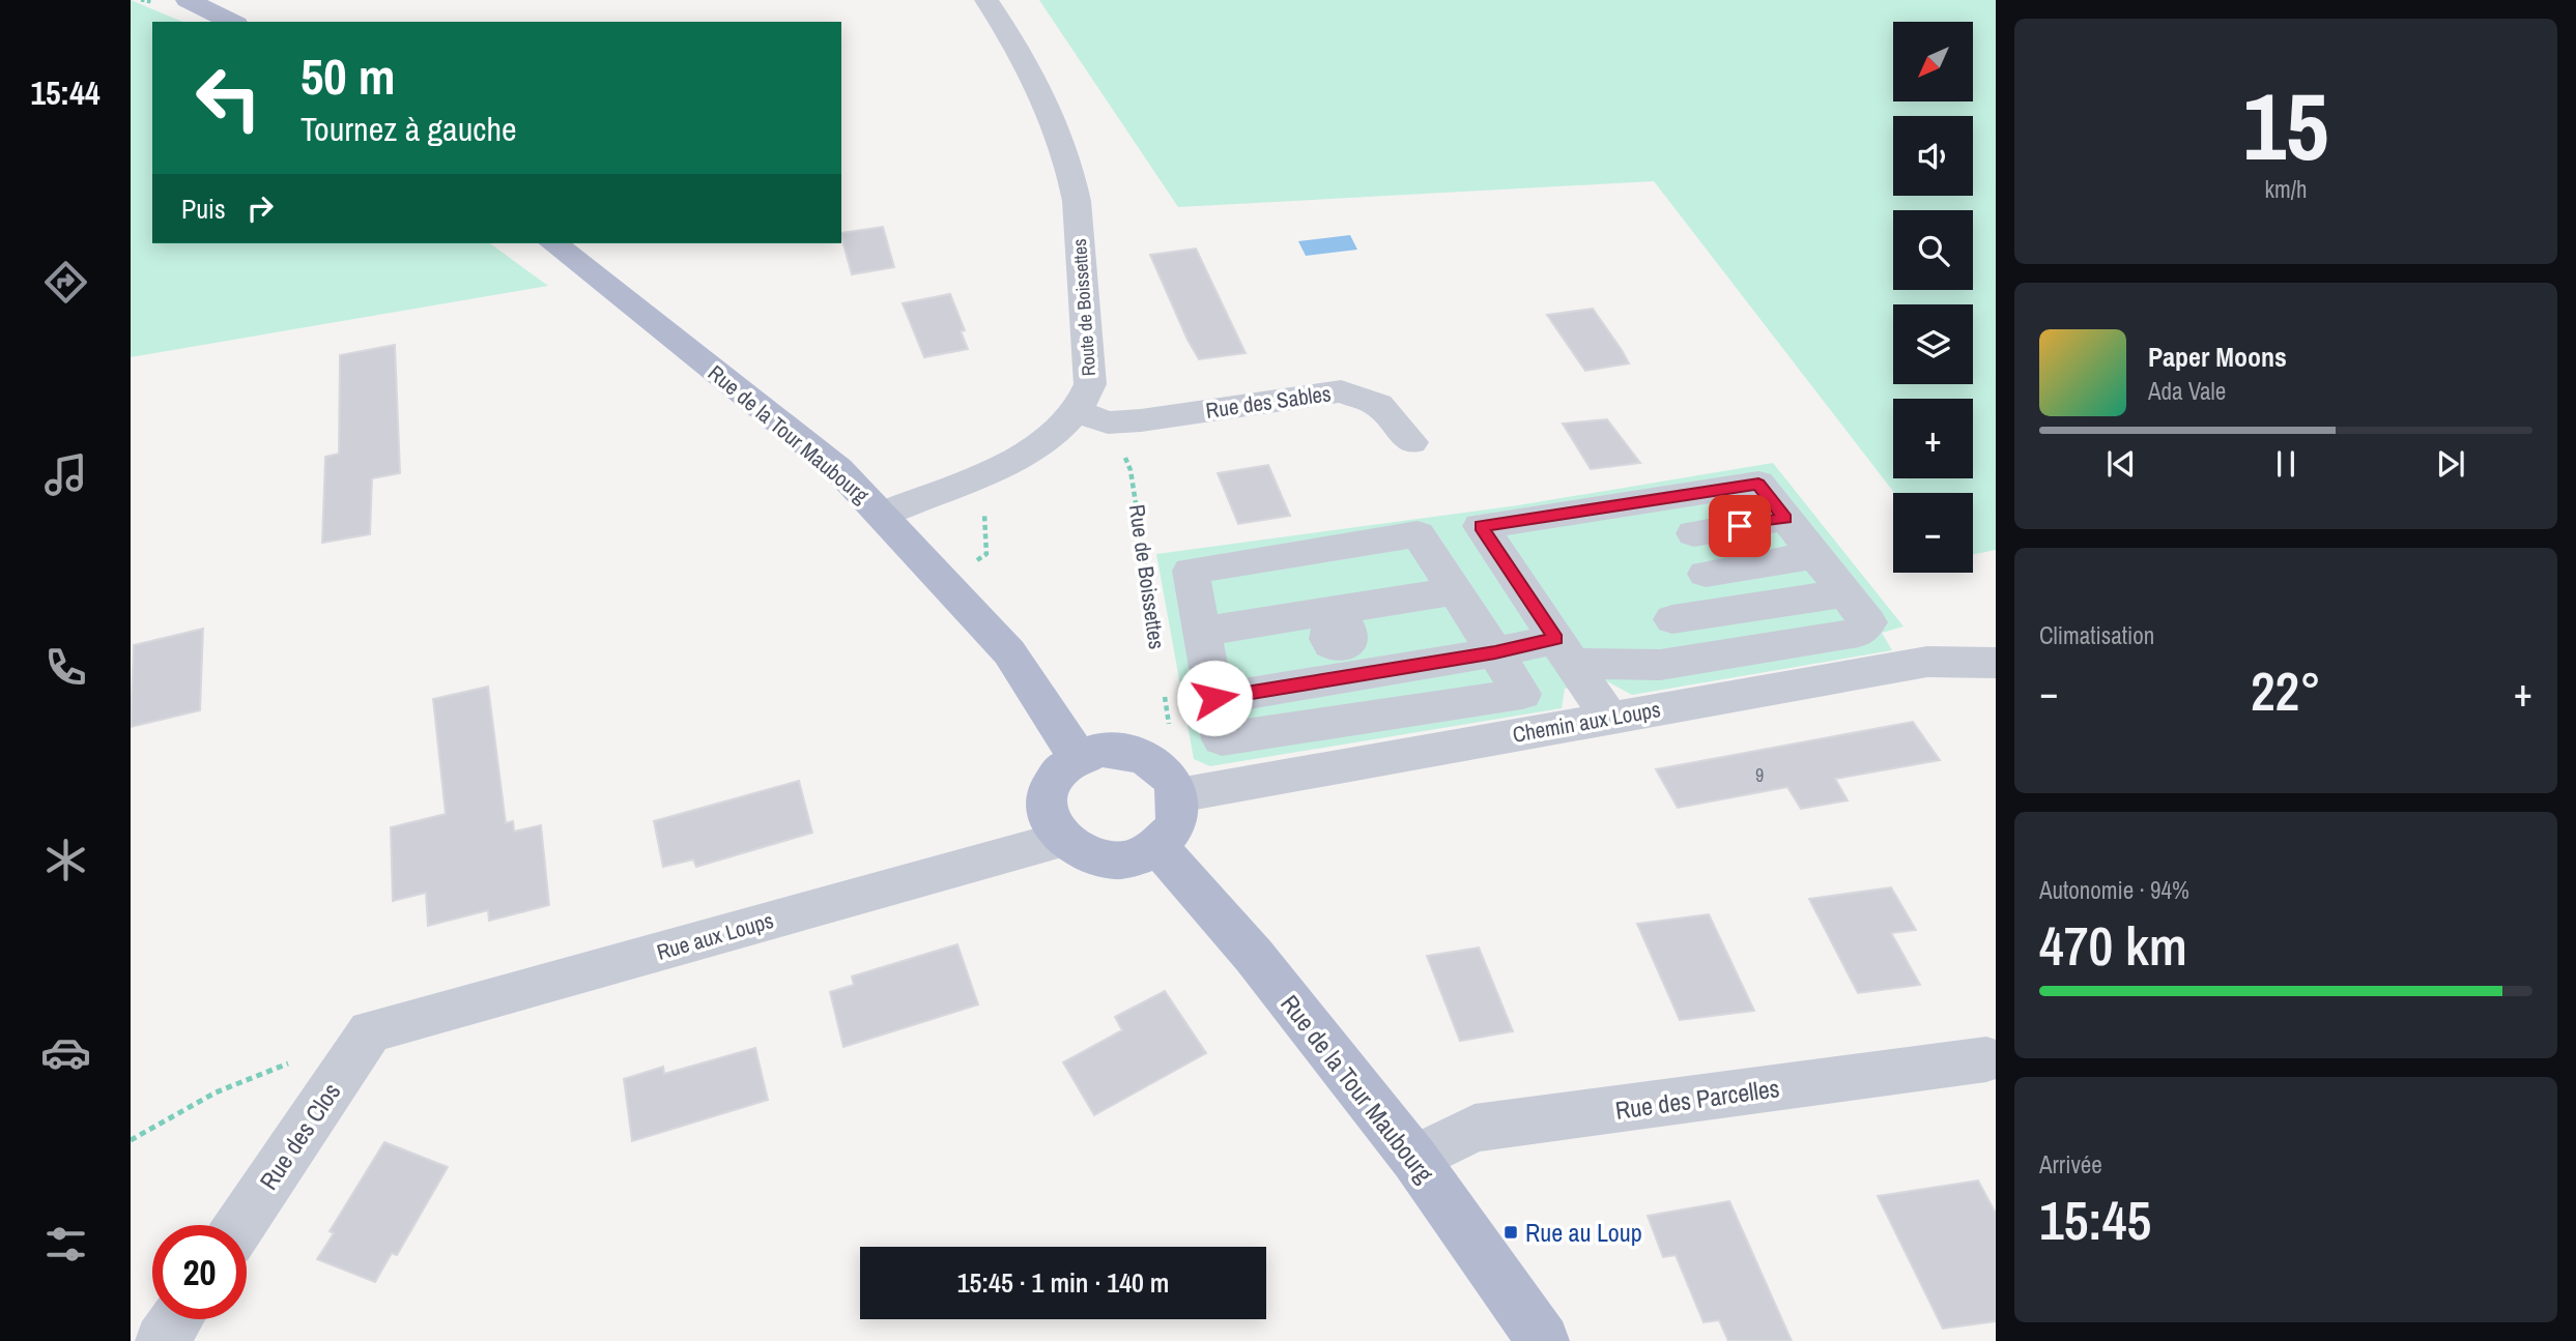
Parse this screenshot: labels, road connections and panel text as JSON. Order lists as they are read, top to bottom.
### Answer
{
  "streets": {
    "main road": ["Rue de la Tour Maubourg"],
    "street": [
      "Route de Boissettes",
      "Rue des Sables",
      "Chemin aux Loups",
      "Rue aux Loups",
      "Rue des Parcelles",
      "Rue des Clos"
    ],
    "path": ["Rue de Boissettes"]
  },
  "crossings": [
    ["Route de Boissettes", "Rue des Sables"],
    ["Route de Boissettes", "Rue de la Tour Maubourg"],
    ["Route de Boissettes", "Rue de Boissettes"],
    ["Rue des Sables", "Rue de Boissettes"],
    ["Rue de la Tour Maubourg", "Chemin aux Loups"],
    ["Rue de la Tour Maubourg", "Rue aux Loups"],
    ["Rue de la Tour Maubourg", "Rue des Parcelles"],
    ["Chemin aux Loups", "Rue aux Loups"],
    ["Rue aux Loups", "Rue des Clos"]
  ],
  "places": {
    "transit": ["Rue au Loup"]
  },
  "house_numbers": ["9"],
  "north": "bottom left",
  "page": {
    "tabs": "15:44",
    "tile": [
      ["15", "km/h"],
      "Climatisation",
      ["Autonomie · 94%", "470 km"],
      ["Arrivée", "15:45"]
    ],
    "map_buttons": ["+", "−"],
    "turn": ["50 m", "Tournez à gauche"],
    "then": "Puis",
    "song": ["Paper Moons", "Ada Vale"],
    "heat": ["−", "22°", "+"],
    "limit": "20",
    "trip": "15:45 · 1 min · 140 m"
  }
}
